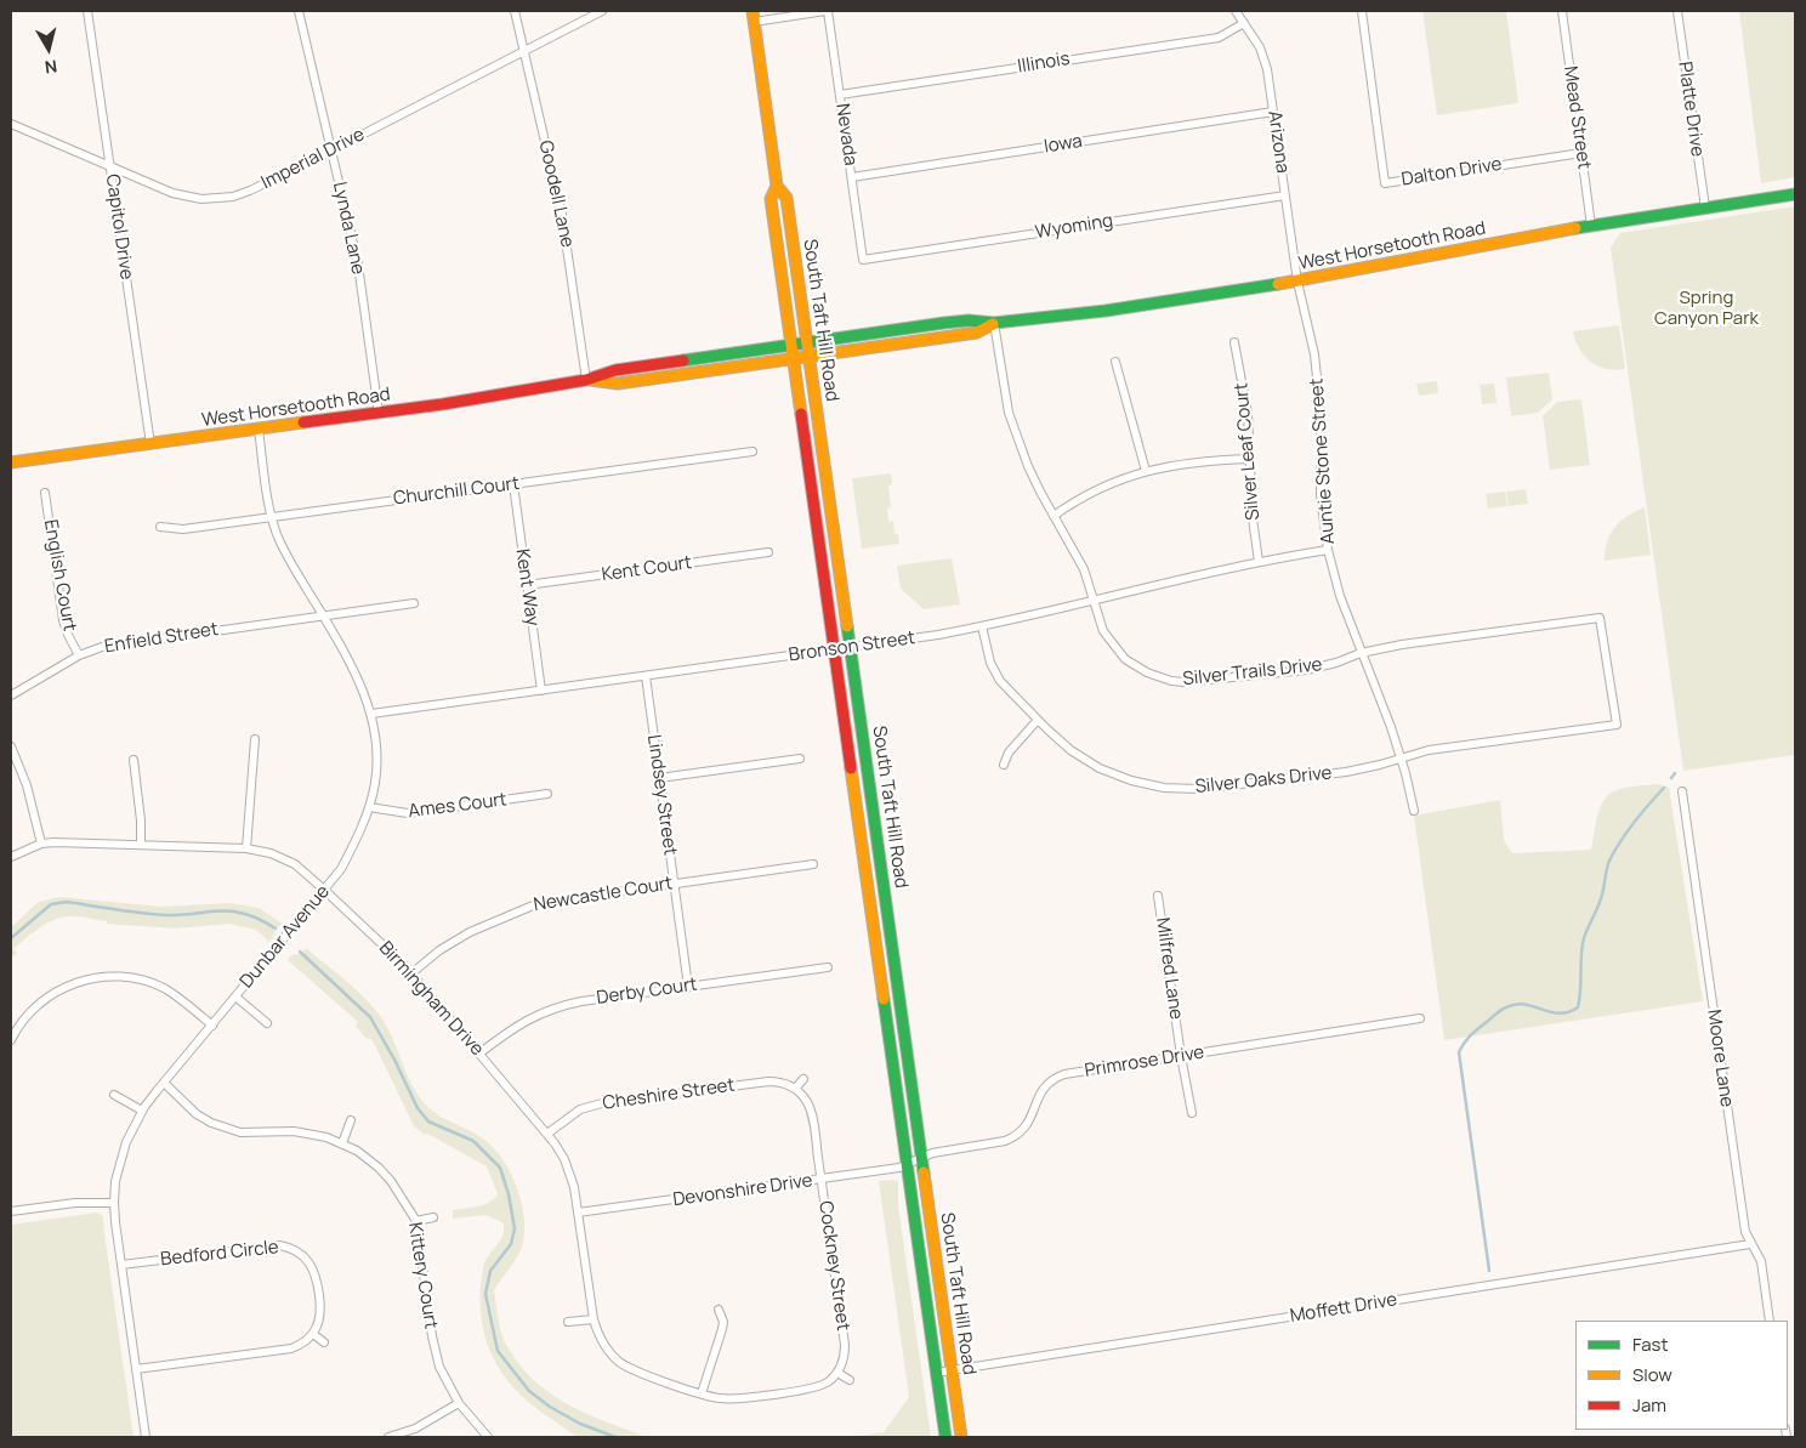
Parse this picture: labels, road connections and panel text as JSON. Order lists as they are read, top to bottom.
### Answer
{
  "streets": {
    "main road": ["West Horsetooth Road", "South Taft Hill Road"],
    "street": [
      "Illinois",
      "Platte Drive",
      "Mead Street",
      "Nevada",
      "Arizona",
      "Iowa",
      "Imperial Drive",
      "Dalton Drive",
      "Goodell Lane",
      "Capitol Drive",
      "Wyoming",
      "Lynda Lane",
      "Silver Leaf Court",
      "Auntie Stone Street",
      "Churchill Court",
      "Kent Court",
      "English Court",
      "Kent Way",
      "Enfield Street",
      "Bronson Street",
      "Silver Trails Drive",
      "Silver Oaks Drive",
      "Lindsey Street",
      "Ames Court",
      "Newcastle Court",
      "Dunbar Avenue",
      "Milfred Lane",
      "Derby Court",
      "Birmingham Drive",
      "Moore Lane",
      "Primrose Drive",
      "Cheshire Street",
      "Devonshire Drive",
      "Bedford Circle",
      "Cockney Street",
      "Kittery Court",
      "Moffett Drive"
    ]
  },
  "crossings": [
    ["Illinois", "Nevada"],
    ["Illinois", "Arizona"],
    ["Platte Drive", "West Horsetooth Road"],
    ["Mead Street", "Dalton Drive"],
    ["Mead Street", "West Horsetooth Road"],
    ["Nevada", "Iowa"],
    ["Nevada", "Wyoming"],
    ["Arizona", "Iowa"],
    ["Arizona", "Wyoming"],
    ["Arizona", "West Horsetooth Road"],
    ["Arizona", "Auntie Stone Street"],
    ["Imperial Drive", "Goodell Lane"],
    ["Imperial Drive", "Capitol Drive"],
    ["Imperial Drive", "Lynda Lane"],
    ["Goodell Lane", "West Horsetooth Road"],
    ["Capitol Drive", "West Horsetooth Road"],
    ["Lynda Lane", "West Horsetooth Road"],
    ["West Horsetooth Road", "South Taft Hill Road"],
    ["West Horsetooth Road", "Auntie Stone Street"],
    ["West Horsetooth Road", "Silver Trails Drive"],
    ["West Horsetooth Road", "Dunbar Avenue"],
    ["South Taft Hill Road", "Bronson Street"],
    ["South Taft Hill Road", "Primrose Drive"],
    ["South Taft Hill Road", "Devonshire Drive"],
    ["South Taft Hill Road", "Moffett Drive"],
    ["Silver Leaf Court", "Bronson Street"],
    ["Auntie Stone Street", "Bronson Street"],
    ["Auntie Stone Street", "Silver Trails Drive"],
    ["Auntie Stone Street", "Silver Oaks Drive"],
    ["Churchill Court", "Kent Way"],
    ["Churchill Court", "Dunbar Avenue"],
    ["Kent Court", "Kent Way"],
    ["English Court", "Enfield Street"],
    ["Kent Way", "Bronson Street"],
    ["Enfield Street", "Dunbar Avenue"],
    ["Bronson Street", "Silver Trails Drive"],
    ["Bronson Street", "Silver Oaks Drive"],
    ["Bronson Street", "Lindsey Street"],
    ["Bronson Street", "Dunbar Avenue"],
    ["Silver Trails Drive", "Silver Oaks Drive"],
    ["Lindsey Street", "Newcastle Court"],
    ["Lindsey Street", "Derby Court"],
    ["Ames Court", "Dunbar Avenue"],
    ["Newcastle Court", "Birmingham Drive"],
    ["Dunbar Avenue", "Birmingham Drive"],
    ["Dunbar Avenue", "Bedford Circle"],
    ["Dunbar Avenue", "Kittery Court"],
    ["Milfred Lane", "Primrose Drive"],
    ["Derby Court", "Birmingham Drive"],
    ["Birmingham Drive", "Cheshire Street"],
    ["Birmingham Drive", "Devonshire Drive"],
    ["Birmingham Drive", "Cockney Street"],
    ["Moore Lane", "Moffett Drive"],
    ["Primrose Drive", "Devonshire Drive"],
    ["Cheshire Street", "Cockney Street"],
    ["Devonshire Drive", "Cockney Street"]
  ],
  "parks": ["Spring Canyon Park"],
  "legend": ["Fast", "Slow", "Jam"],
  "north": "bottom"
}
